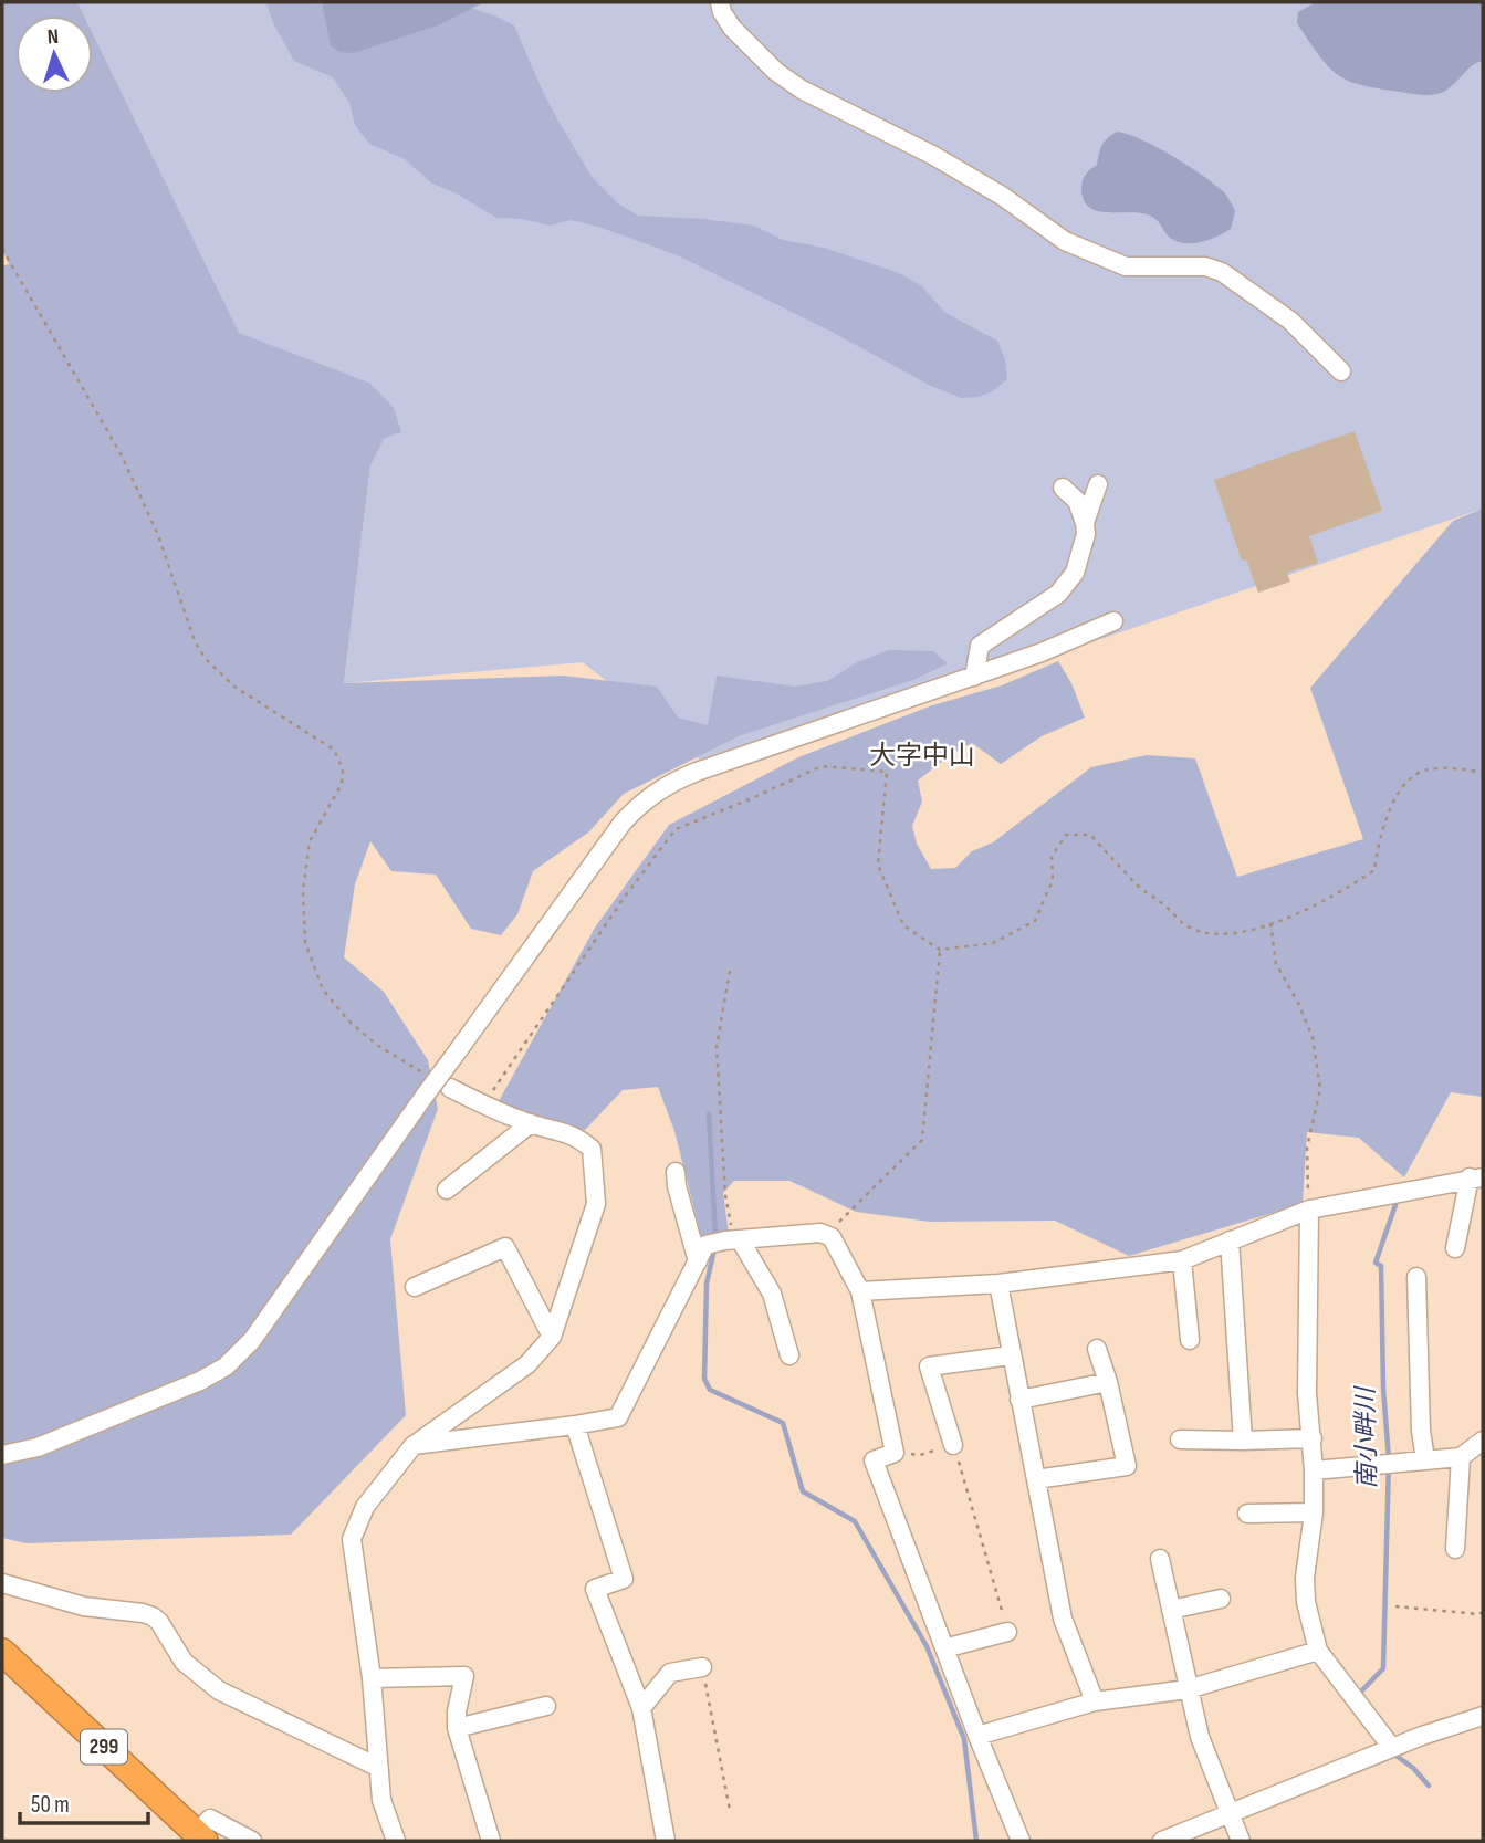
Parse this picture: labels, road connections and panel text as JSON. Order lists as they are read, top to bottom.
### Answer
{
  "streets": {
    "highway": ["299"]
  },
  "districts": ["大字中山"],
  "water": ["南小畔川"],
  "scale_bar": "50 m",
  "north": "top"
}
